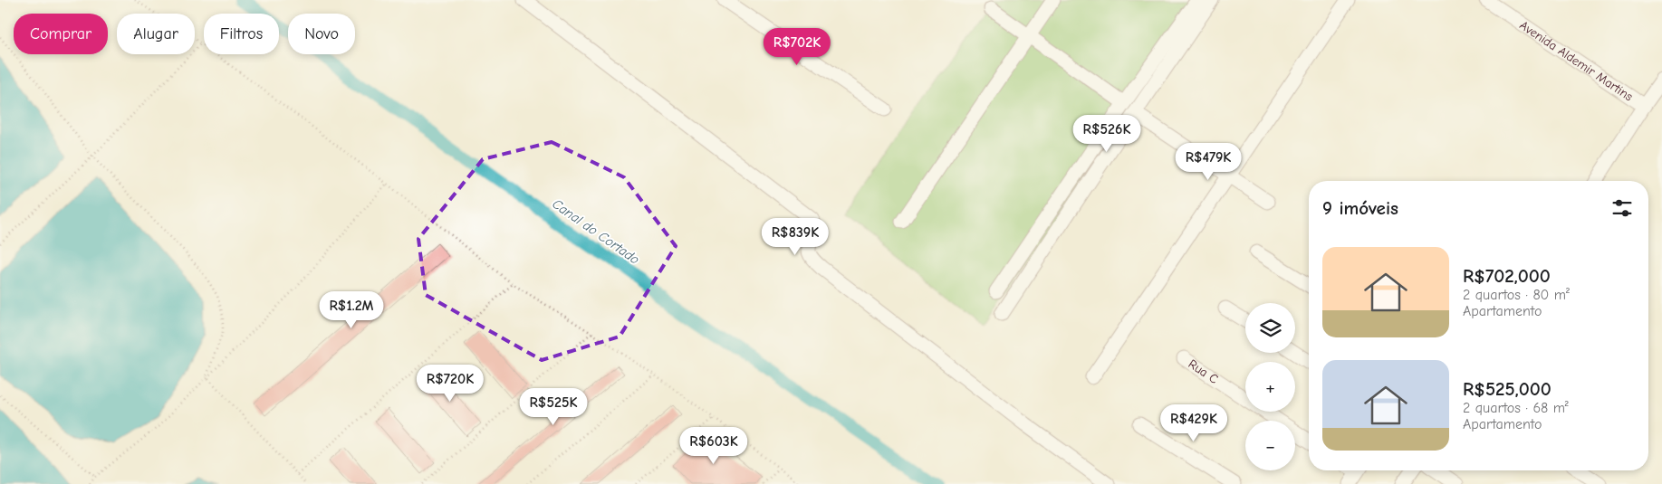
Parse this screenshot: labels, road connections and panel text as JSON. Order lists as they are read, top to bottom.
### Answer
{
  "streets": {
    "street": ["Avenida Aldemir Martins", "Rua C"]
  },
  "water": ["Canal do Cortado"],
  "page": {
    "chip": [
      "Comprar",
      "Alugar",
      "Filtros",
      "Novo"
    ],
    "price": [
      "R$702K",
      "R$526K",
      "R$479K",
      "R$839K",
      "R$1.2M",
      "R$720K",
      "R$525K",
      "R$429K",
      "R$603K"
    ],
    "heading": "9 imóveis",
    "list": [
      {
        "name": "R$702,000",
        "note": "2 quartos · 80 m² · Apartamento"
      },
      {
        "name": "R$525,000",
        "note": "2 quartos · 68 m² · Apartamento"
      }
    ],
    "map_buttons": ["+", "−"]
  }
}
